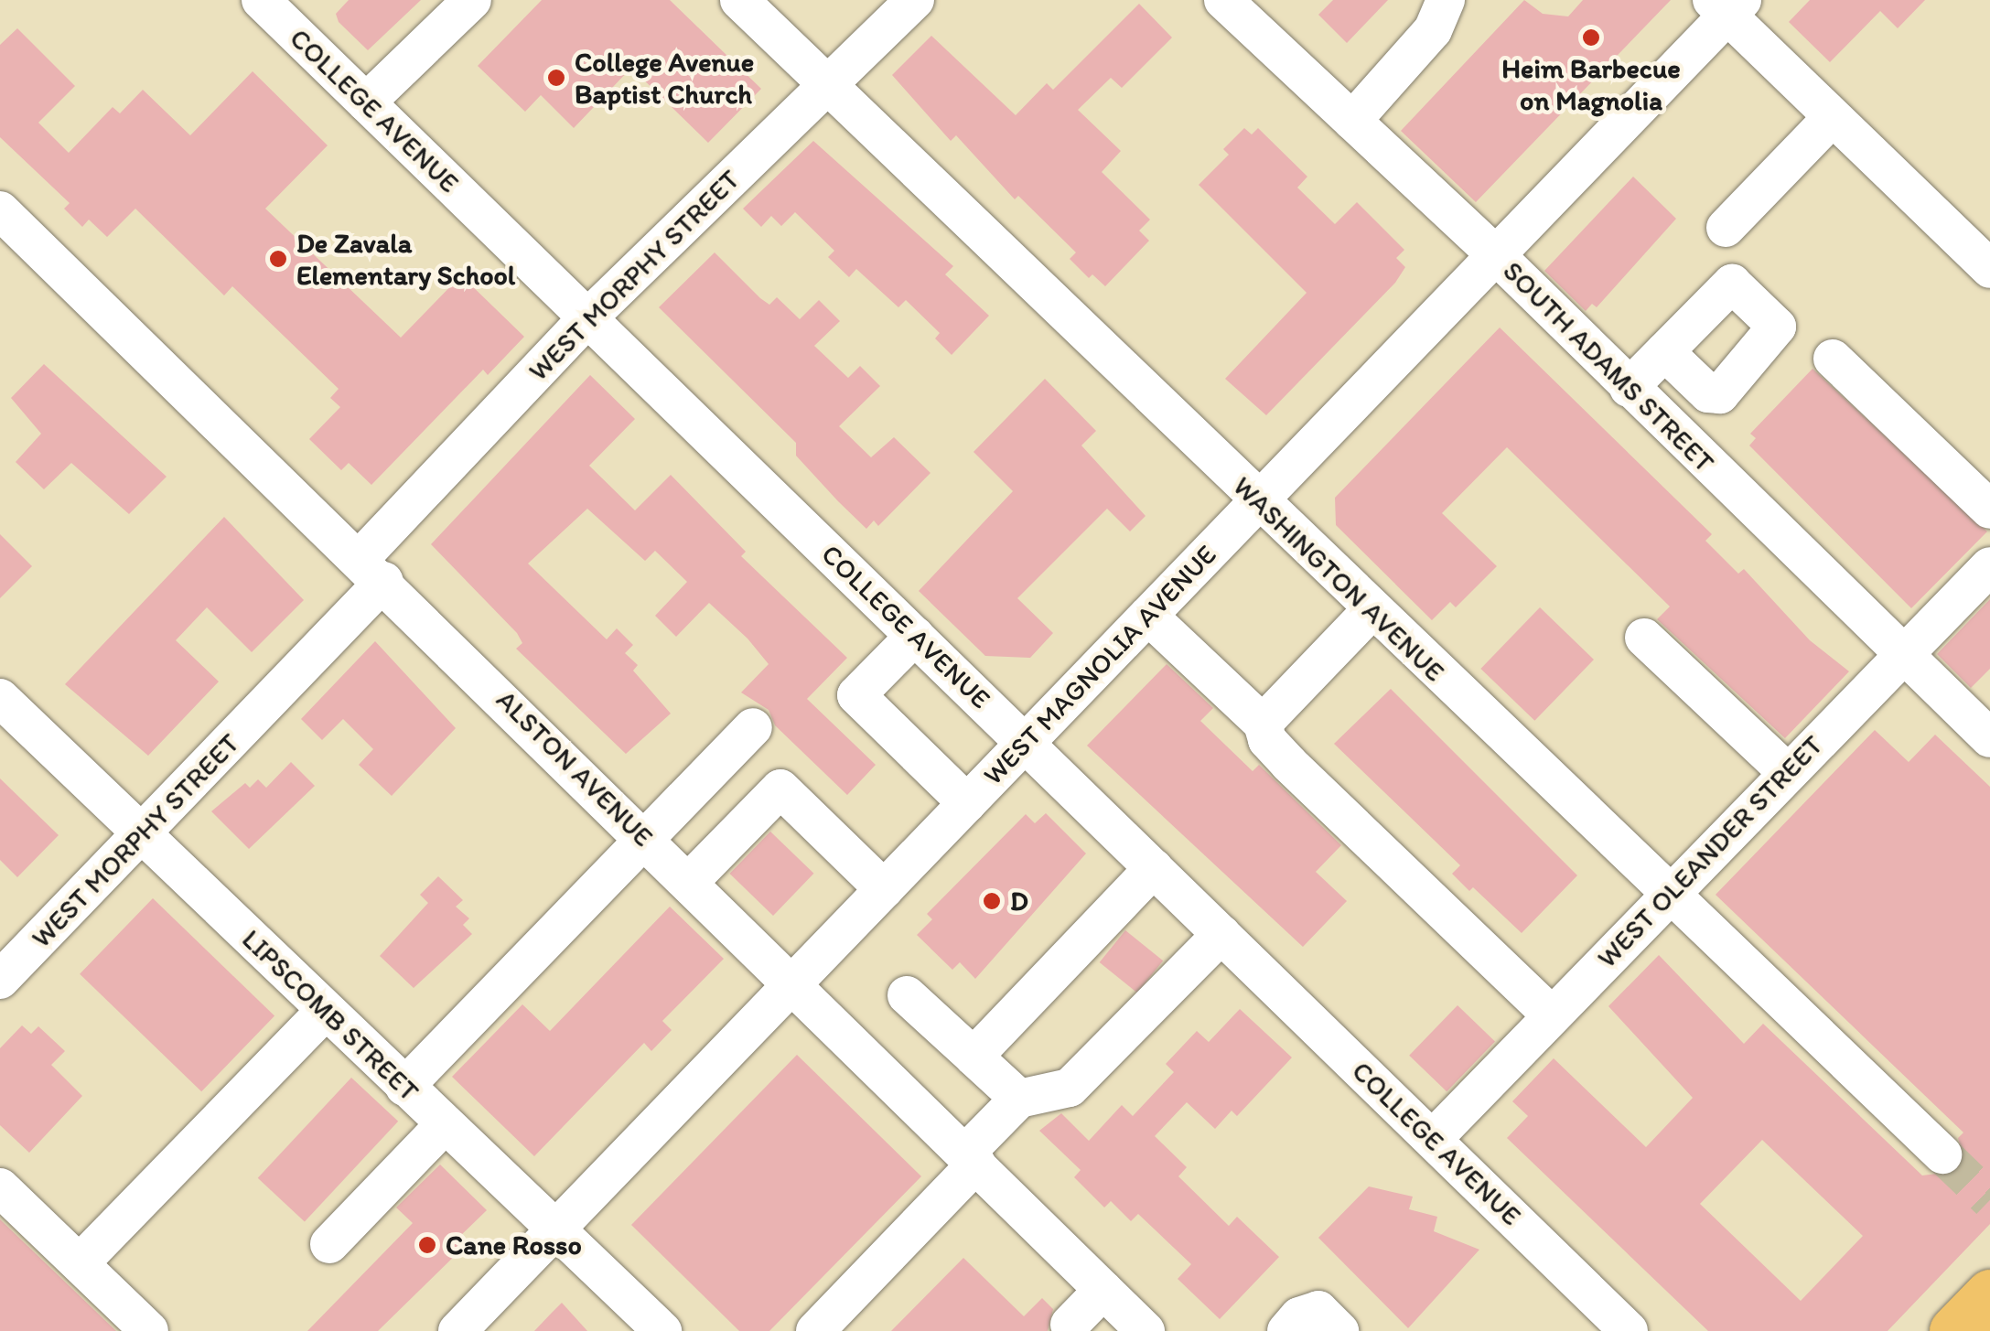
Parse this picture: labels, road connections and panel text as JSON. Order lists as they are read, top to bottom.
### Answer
{
  "streets": {
    "street": [
      "COLLEGE AVENUE",
      "WEST MORPHY STREET",
      "SOUTH ADAMS STREET",
      "WASHINGTON AVENUE",
      "WEST MAGNOLIA AVENUE",
      "ALSTON AVENUE",
      "WEST OLEANDER STREET",
      "LIPSCOMB STREET"
    ]
  },
  "crossings": [
    ["COLLEGE AVENUE", "WEST MORPHY STREET"],
    ["COLLEGE AVENUE", "WEST MAGNOLIA AVENUE"],
    ["COLLEGE AVENUE", "WEST OLEANDER STREET"],
    ["WEST MORPHY STREET", "WASHINGTON AVENUE"],
    ["WEST MORPHY STREET", "ALSTON AVENUE"],
    ["WEST MORPHY STREET", "LIPSCOMB STREET"],
    ["SOUTH ADAMS STREET", "WEST MAGNOLIA AVENUE"],
    ["SOUTH ADAMS STREET", "WEST OLEANDER STREET"],
    ["WASHINGTON AVENUE", "WEST MAGNOLIA AVENUE"],
    ["WASHINGTON AVENUE", "WEST OLEANDER STREET"],
    ["WEST MAGNOLIA AVENUE", "ALSTON AVENUE"],
    ["WEST MAGNOLIA AVENUE", "LIPSCOMB STREET"]
  ],
  "places": [
    "Heim Barbecue on Magnolia",
    "College Avenue Baptist Church",
    "De Zavala Elementary School",
    "D",
    "Cane Rosso"
  ]
}
